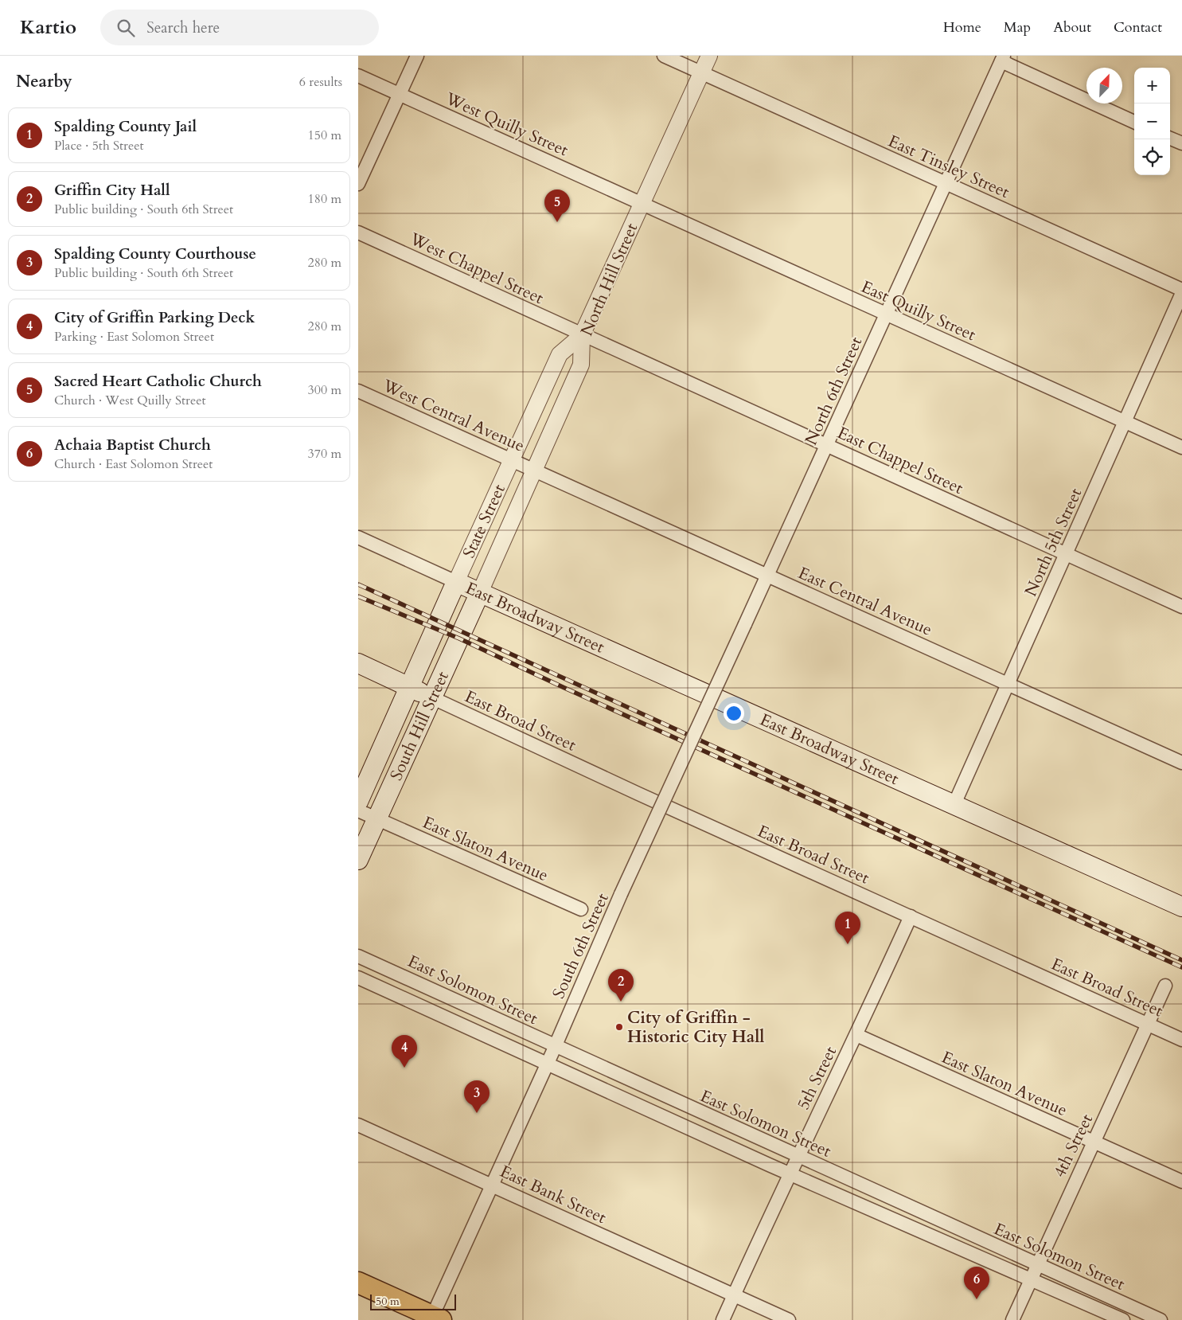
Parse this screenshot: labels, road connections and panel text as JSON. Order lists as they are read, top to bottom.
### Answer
{
  "streets": {
    "main road": ["State Street", "East Broadway Street", "South Hill Street"],
    "street": [
      "West Quilly Street",
      "East Tinsley Street",
      "West Chappel Street",
      "North Hill Street",
      "East Quilly Street",
      "North 6th Street",
      "West Central Avenue",
      "East Chappel Street",
      "North 5th Street",
      "East Central Avenue",
      "East Broad Street",
      "East Slaton Avenue",
      "South 6th Street",
      "East Solomon Street",
      "5th Street",
      "4th Street",
      "East Bank Street"
    ]
  },
  "crossings": [
    ["West Quilly Street", "North Hill Street"],
    ["West Quilly Street", "East Quilly Street"],
    ["East Tinsley Street", "North Hill Street"],
    ["East Tinsley Street", "North 6th Street"],
    ["East Tinsley Street", "North 5th Street"],
    ["West Chappel Street", "North Hill Street"],
    ["West Chappel Street", "East Chappel Street"],
    ["West Chappel Street", "State Street"],
    ["North Hill Street", "East Quilly Street"],
    ["North Hill Street", "West Central Avenue"],
    ["North Hill Street", "East Chappel Street"],
    ["North Hill Street", "State Street"],
    ["North Hill Street", "East Central Avenue"],
    ["North Hill Street", "East Broadway Street"],
    ["North Hill Street", "South Hill Street"],
    ["East Quilly Street", "North 6th Street"],
    ["East Quilly Street", "North 5th Street"],
    ["North 6th Street", "East Chappel Street"],
    ["North 6th Street", "East Central Avenue"],
    ["North 6th Street", "South 6th Street"],
    ["West Central Avenue", "State Street"],
    ["West Central Avenue", "East Central Avenue"],
    ["East Chappel Street", "State Street"],
    ["East Chappel Street", "North 5th Street"],
    ["State Street", "East Broadway Street"],
    ["North 5th Street", "East Central Avenue"],
    ["North 5th Street", "East Broadway Street"],
    ["East Broadway Street", "South Hill Street"],
    ["East Broad Street", "South Hill Street"],
    ["East Broad Street", "5th Street"],
    ["East Broad Street", "4th Street"],
    ["South Hill Street", "East Slaton Avenue"],
    ["East Slaton Avenue", "5th Street"],
    ["East Slaton Avenue", "4th Street"],
    ["South 6th Street", "East Solomon Street"],
    ["South 6th Street", "East Bank Street"],
    ["East Solomon Street", "5th Street"],
    ["East Solomon Street", "4th Street"],
    ["5th Street", "East Bank Street"]
  ],
  "places": ["City of Griffin - Historic City Hall"],
  "scale_bar": "50 m",
  "north": "top right",
  "page": {
    "header": "Kartio",
    "search": "Search here",
    "nav": [
      "Home",
      "Map",
      "About",
      "Contact"
    ],
    "heading": ["Nearby", "6 results"],
    "map_buttons": ["+", "−"],
    "list": [
      {
        "mark": "1",
        "name": "Spalding County Jail",
        "note": "Place · 5th Street",
        "value": "150 m"
      },
      {
        "mark": "2",
        "name": "Griffin City Hall",
        "note": "Public building · South 6th Street",
        "value": "180 m"
      },
      {
        "mark": "3",
        "name": "Spalding County Courthouse",
        "note": "Public building · South 6th Street",
        "value": "280 m"
      },
      {
        "mark": "4",
        "name": "City of Griffin Parking Deck",
        "note": "Parking · East Solomon Street",
        "value": "280 m"
      },
      {
        "mark": "5",
        "name": "Sacred Heart Catholic Church",
        "note": "Church · West Quilly Street",
        "value": "300 m"
      },
      {
        "mark": "6",
        "name": "Achaia Baptist Church",
        "note": "Church · East Solomon Street",
        "value": "370 m"
      }
    ],
    "pins": [
      "5",
      "1",
      "2",
      "4",
      "3",
      "6"
    ],
    "scale": "50 m"
  }
}
